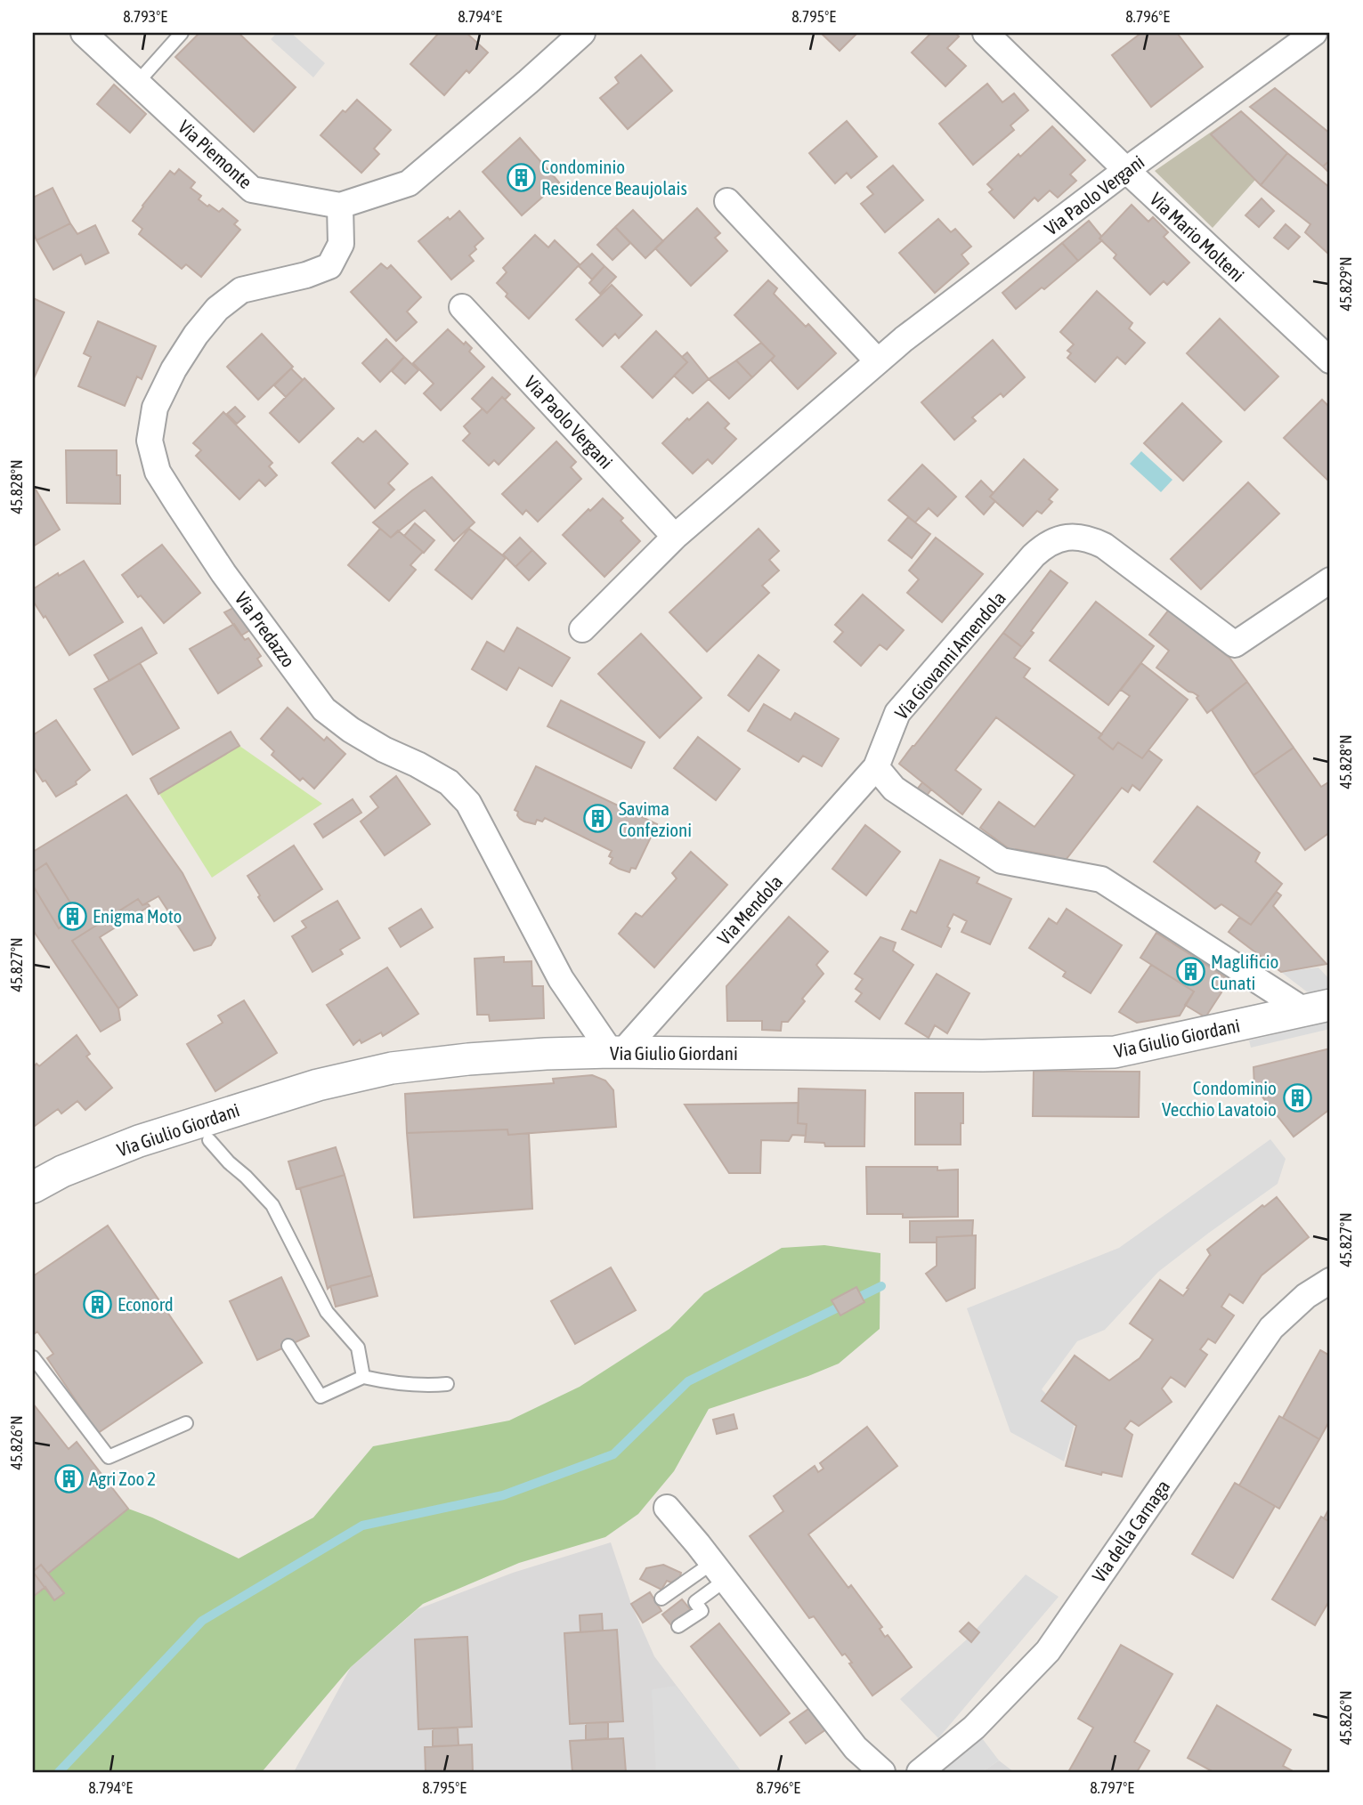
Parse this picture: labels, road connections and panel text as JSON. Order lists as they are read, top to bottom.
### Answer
{
  "streets": {
    "street": [
      "Via Piemonte",
      "Via Paolo Vergani",
      "Via Mario Molteni",
      "Via Predazzo",
      "Via Giovanni Amendola",
      "Via Mendola",
      "Via Giulio Giordani",
      "Via della Carnaga"
    ]
  },
  "crossings": [
    ["Via Piemonte", "Via Predazzo"],
    ["Via Paolo Vergani", "Via Mario Molteni"],
    ["Via Predazzo", "Via Mendola"],
    ["Via Predazzo", "Via Giulio Giordani"],
    ["Via Giovanni Amendola", "Via Mendola"],
    ["Via Mendola", "Via Giulio Giordani"]
  ],
  "places": {
    "building": [
      "Condominio Residence Beaujolais",
      "Savima Confezioni",
      "Enigma Moto",
      "Maglificio Cunati",
      "Condominio Vecchio Lavatoio",
      "Econord",
      "Agri Zoo 2"
    ]
  },
  "coordinates": [
    "8.793°E",
    "8.794°E",
    "8.795°E",
    "8.796°E",
    "45.829°N",
    "45.828°N",
    "45.827°N",
    "45.826°N",
    "8.797°E"
  ]
}
